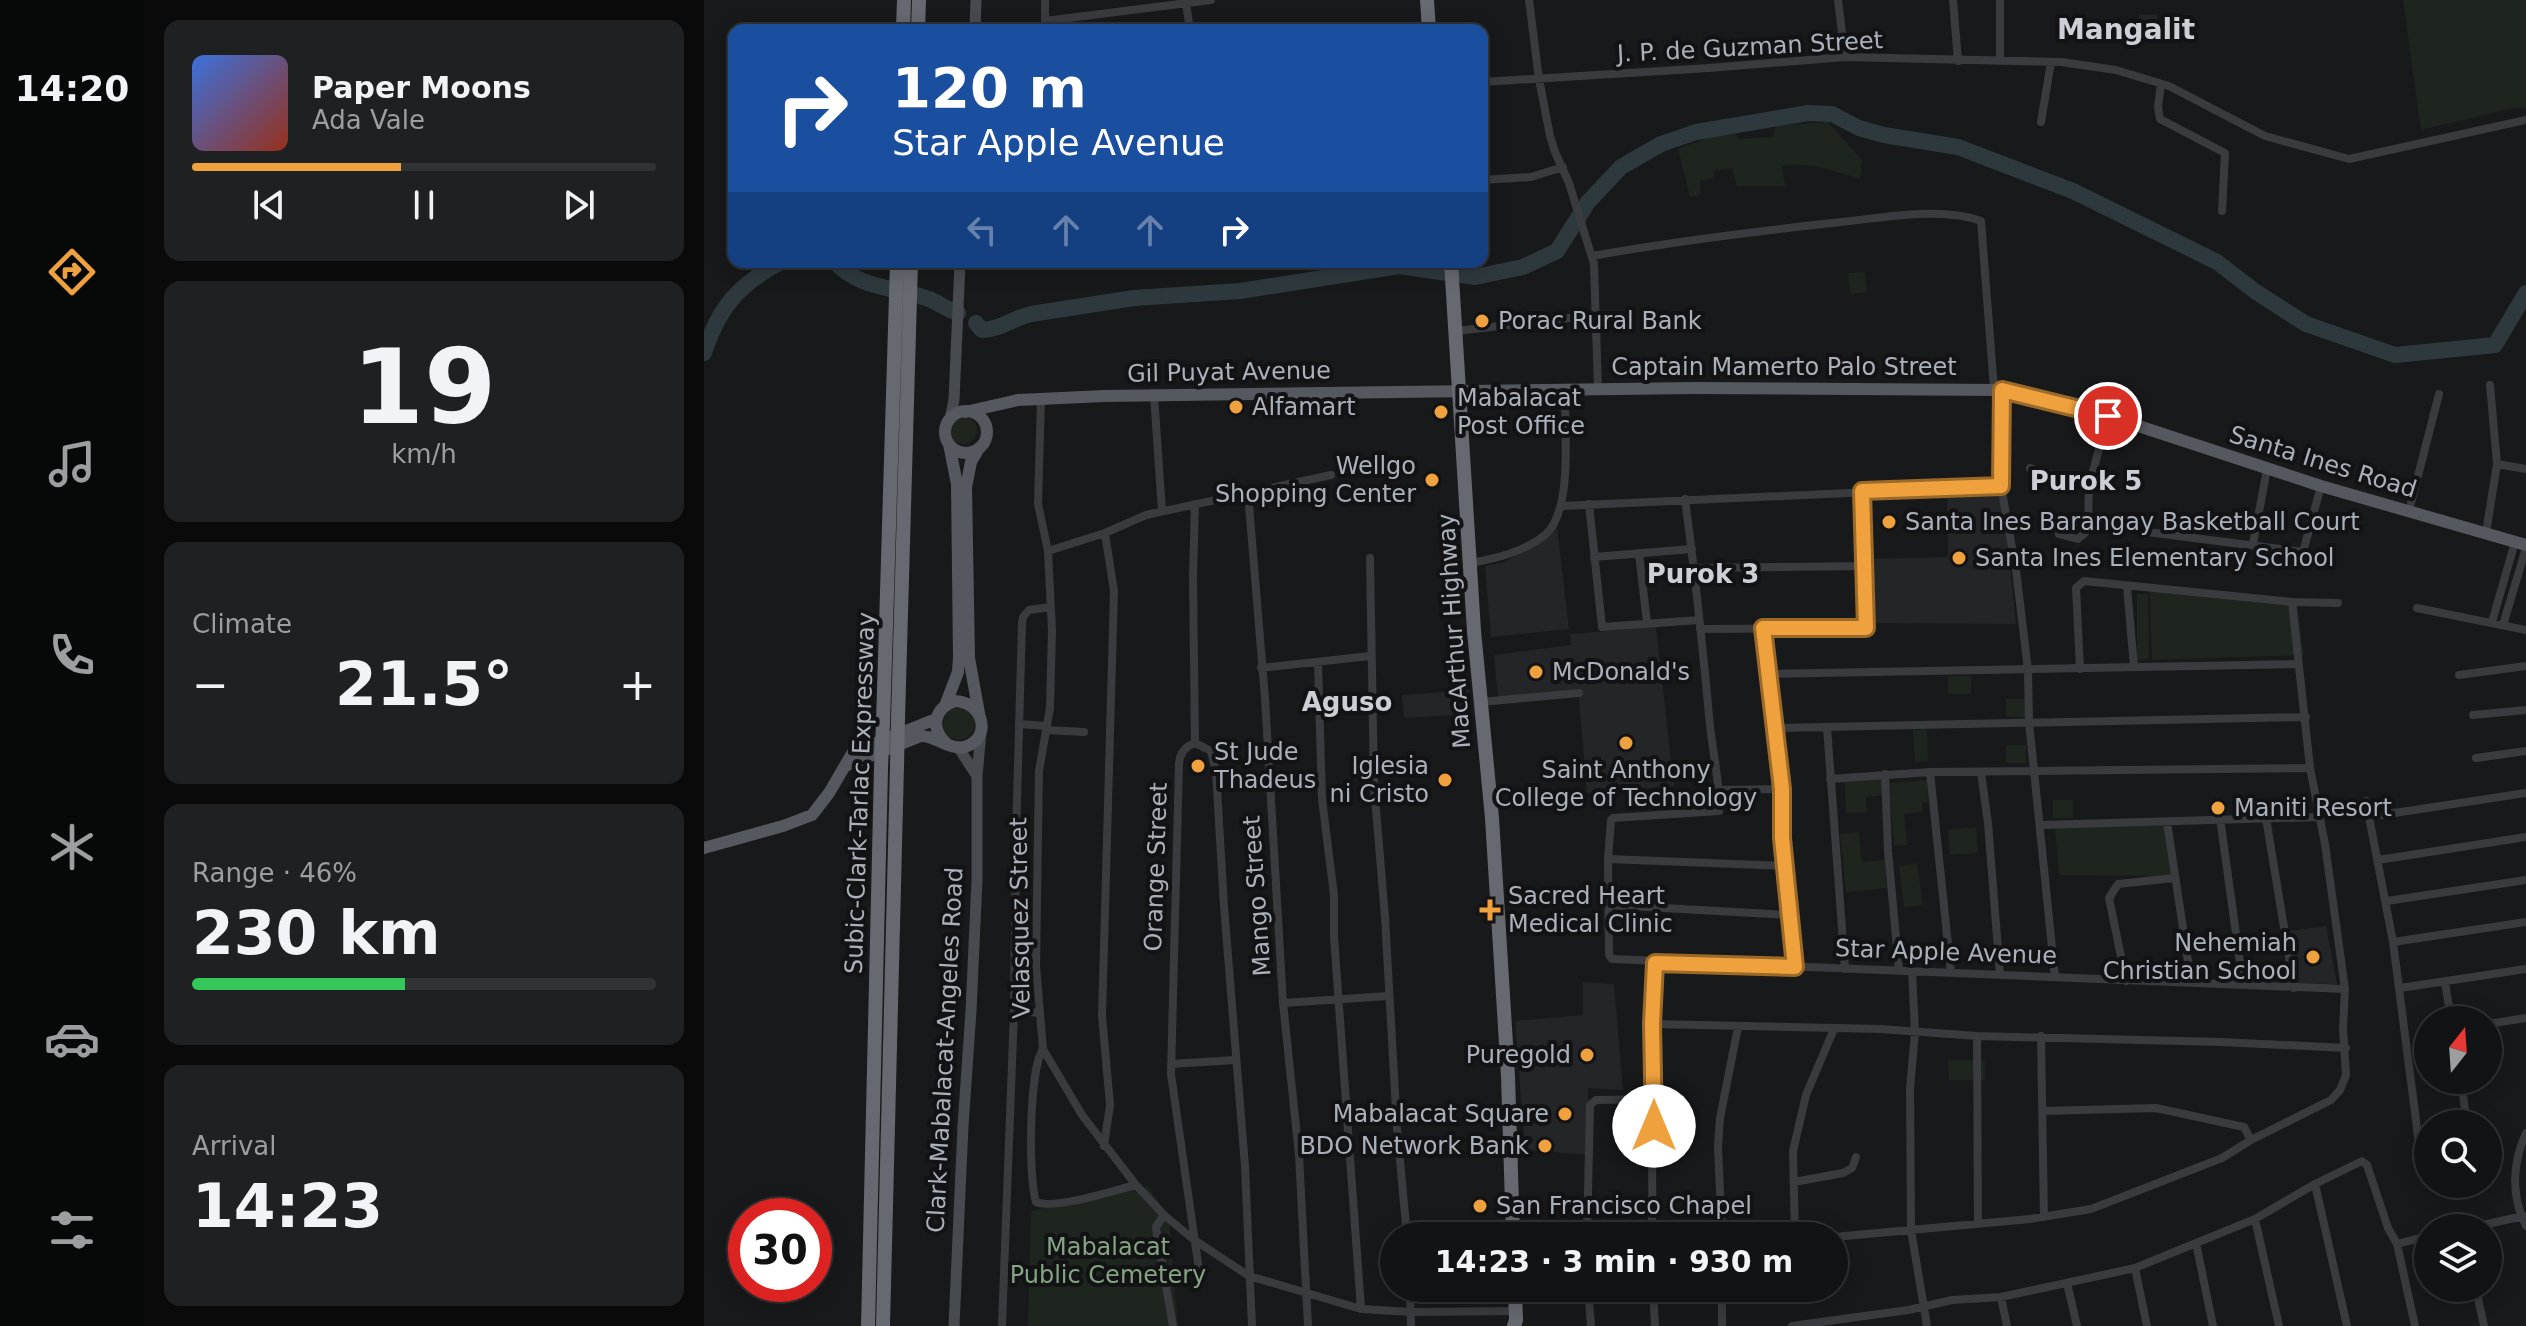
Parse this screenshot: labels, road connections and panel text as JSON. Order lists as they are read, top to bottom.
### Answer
{
  "streets": {
    "highway": ["MacArthur Highway", "Subic-Clark-Tarlac Expressway"],
    "main road": [
      "Captain Mamerto Palo Street",
      "Gil Puyat Avenue",
      "Santa Ines Road",
      "Clark-Mabalacat-Angeles Road"
    ],
    "street": [
      "J. P. de Guzman Street",
      "Orange Street",
      "Mango Street",
      "Velasquez Street",
      "Star Apple Avenue"
    ]
  },
  "crossings": [
    ["Captain Mamerto Palo Street", "Gil Puyat Avenue"],
    ["Captain Mamerto Palo Street", "Santa Ines Road"],
    ["Captain Mamerto Palo Street", "MacArthur Highway"],
    ["Gil Puyat Avenue", "MacArthur Highway"],
    ["Gil Puyat Avenue", "Velasquez Street"],
    ["Orange Street", "Velasquez Street"],
    ["Mango Street", "Velasquez Street"]
  ],
  "districts": [
    "Mangalit",
    "Purok 5",
    "Purok 3",
    "Aguso"
  ],
  "parks": ["Mabalacat Public Cemetery"],
  "places": {
    "other": [
      "Porac Rural Bank",
      "Alfamart",
      "Mabalacat Post Office",
      "Wellgo Shopping Center",
      "Santa Ines Barangay Basketball Court",
      "Santa Ines Elementary School",
      "McDonald's",
      "Saint Anthony College of Technology",
      "St Jude Thadeus",
      "Iglesia ni Cristo",
      "Maniti Resort",
      "Nehemiah Christian School",
      "Puregold",
      "Mabalacat Square",
      "BDO Network Bank",
      "San Francisco Chapel"
    ],
    "health": ["Sacred Heart Medical Clinic"]
  },
  "north": "top",
  "page": {
    "tabs": "14:20",
    "turn": ["120 m", "Star Apple Avenue"],
    "song": ["Paper Moons", "Ada Vale"],
    "tile": [
      ["19", "km/h"],
      "Climate",
      ["Range · 46%", "230 km"],
      ["Arrival", "14:23"]
    ],
    "heat": ["−", "21.5°", "+"],
    "limit": "30",
    "trip": "14:23 · 3 min · 930 m"
  }
}
